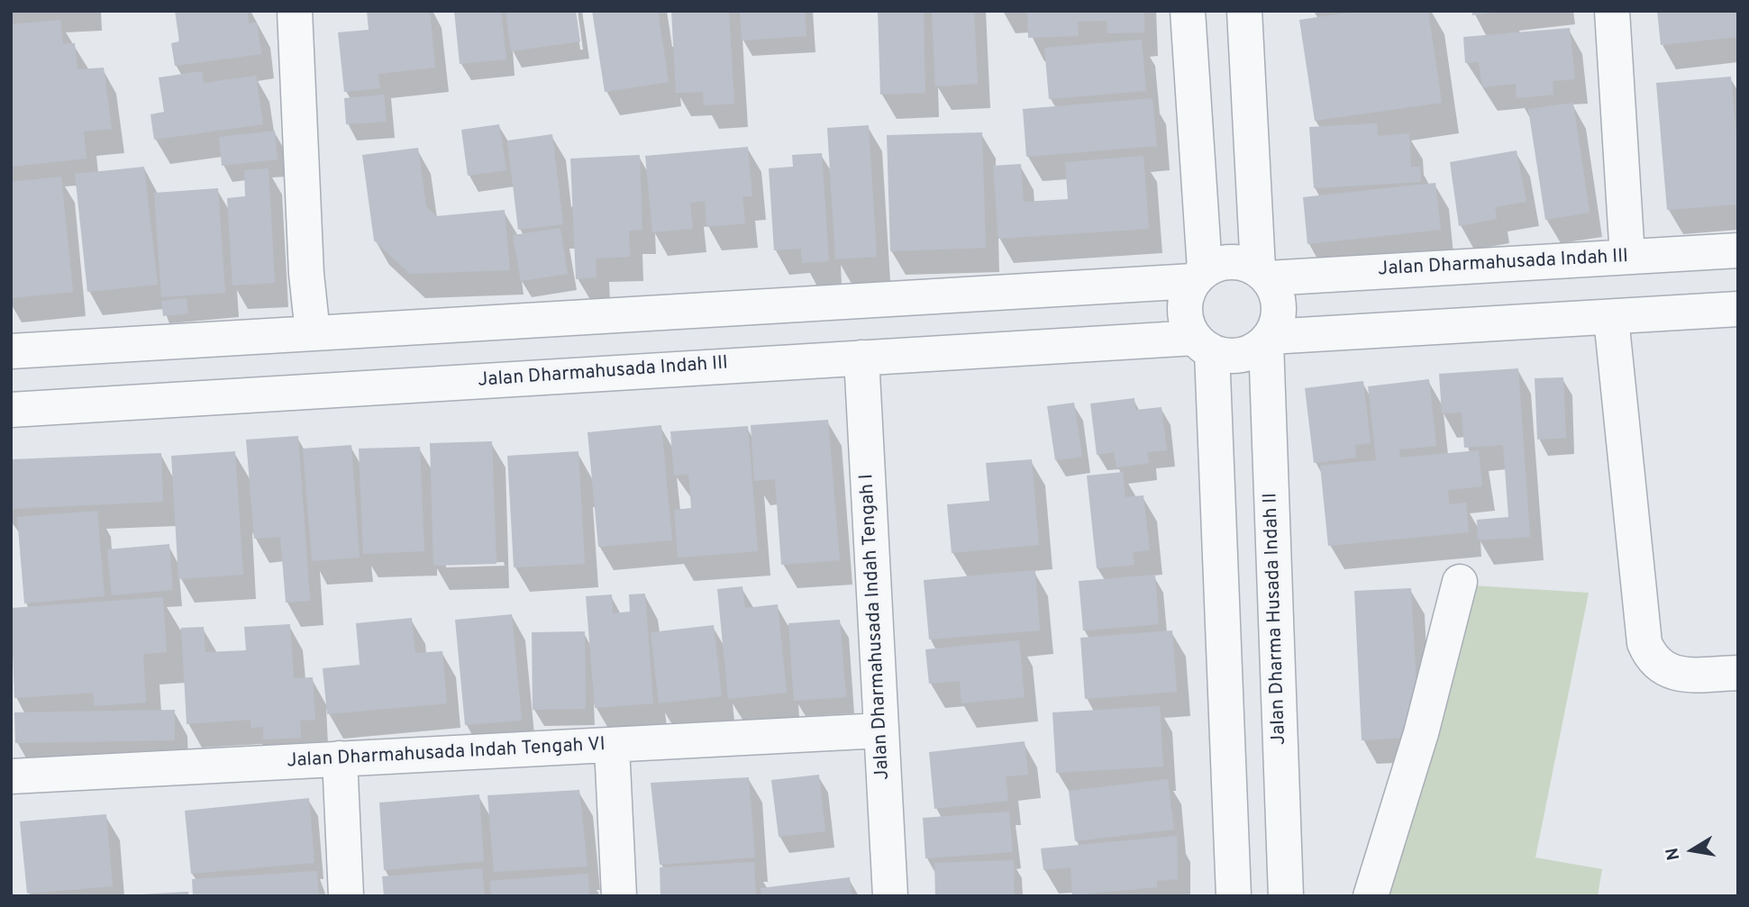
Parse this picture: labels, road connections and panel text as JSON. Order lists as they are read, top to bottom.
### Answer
{
  "streets": {
    "street": [
      "Jalan Dharmahusada Indah III",
      "Jalan Dharma Husada Indah II",
      "Jalan Dharmahusada Indah Tengah I",
      "Jalan Dharmahusada Indah Tengah VI"
    ]
  },
  "crossings": [
    ["Jalan Dharmahusada Indah III", "Jalan Dharma Husada Indah II"],
    ["Jalan Dharmahusada Indah III", "Jalan Dharmahusada Indah Tengah I"],
    ["Jalan Dharmahusada Indah Tengah I", "Jalan Dharmahusada Indah Tengah VI"]
  ],
  "north": "left"
}
